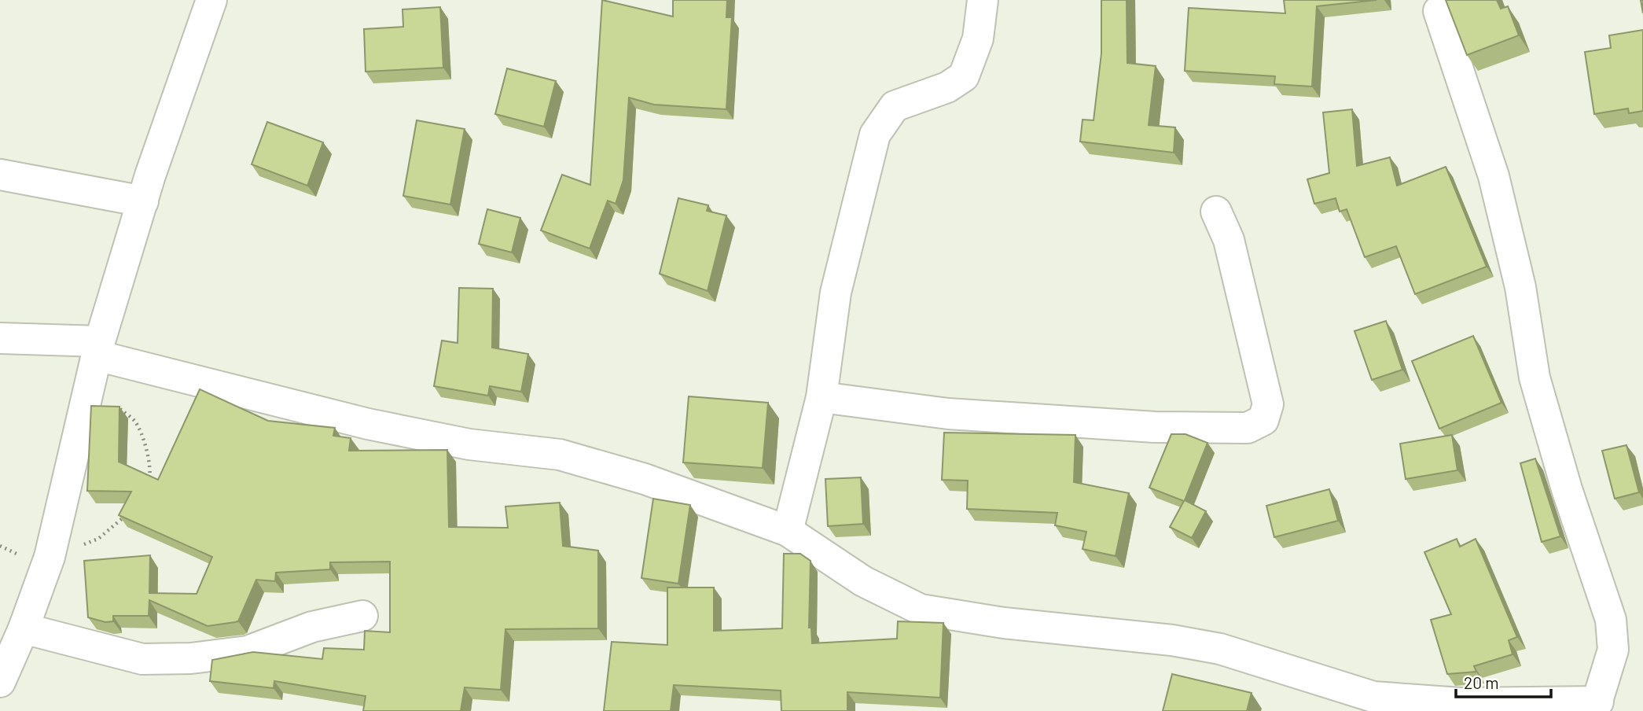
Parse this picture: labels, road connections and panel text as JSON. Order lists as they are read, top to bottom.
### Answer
{
  "scale_bar": "20 m"
}
